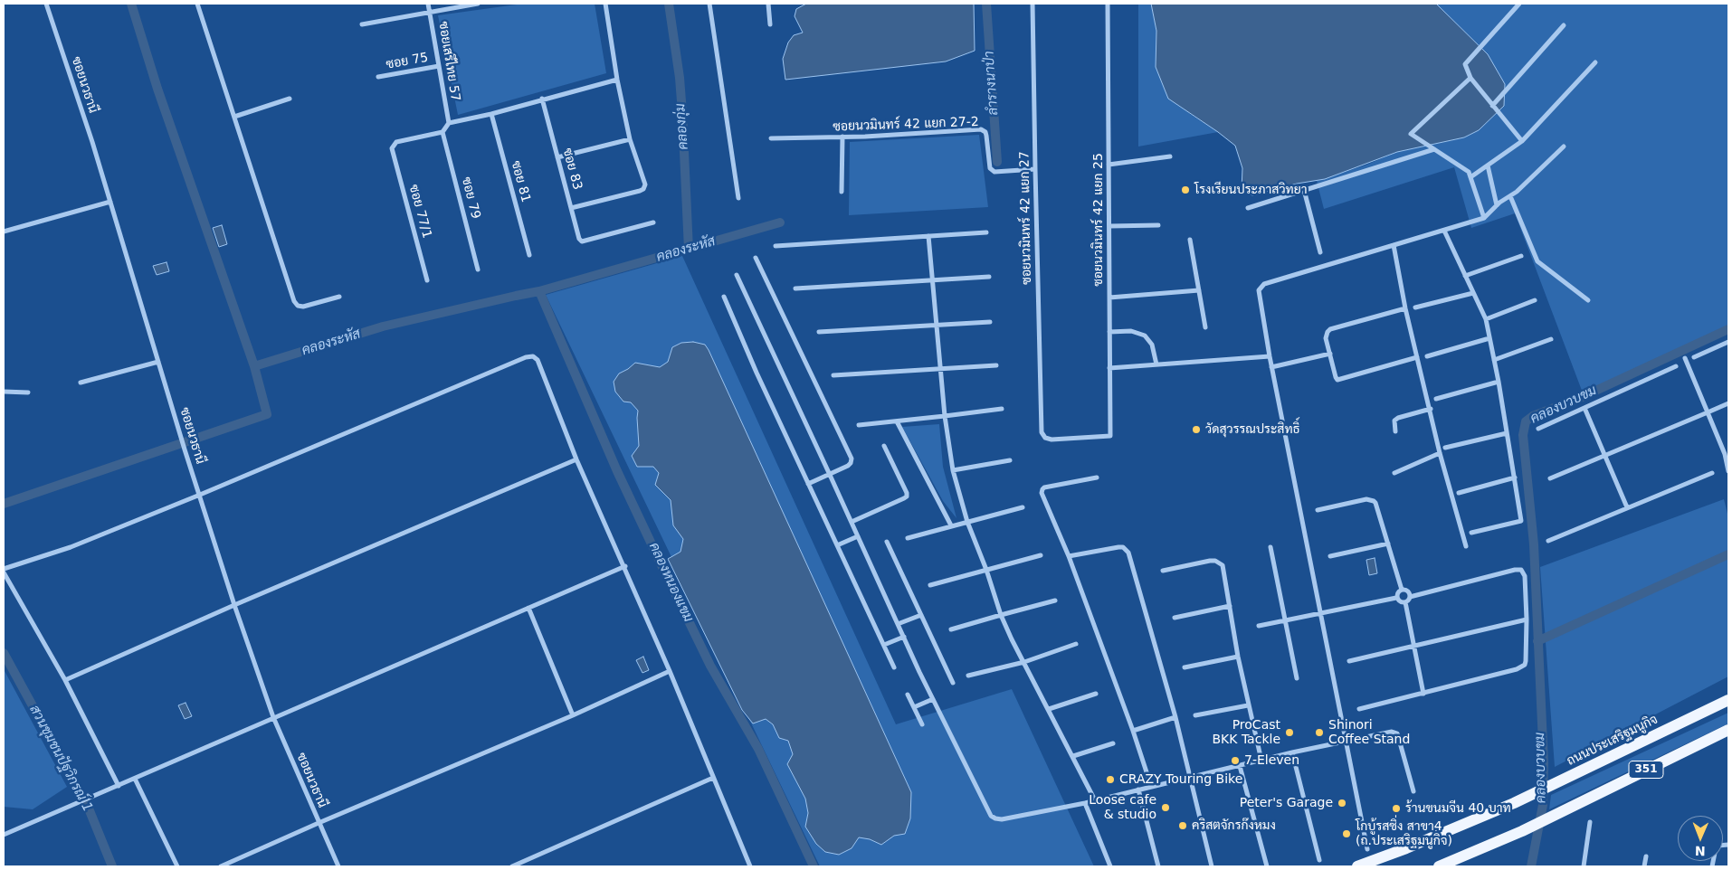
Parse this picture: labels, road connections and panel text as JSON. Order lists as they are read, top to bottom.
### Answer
{
  "streets": {
    "main road": ["ถนนประเสริฐมนูกิจ", "351"],
    "street": [
      "ซอย 75",
      "ซอยเสรีไทย 57",
      "ซอยนวธานี",
      "ซอยนวมินทร์ 42 แยก 27-2",
      "ซอย 83",
      "ซอย 81",
      "ซอย 79",
      "ซอย 77/1",
      "ซอยนวมินทร์ 42 แยก 27",
      "ซอยนวมินทร์ 42 แยก 25"
    ]
  },
  "crossings": [
    ["ซอย 75", "ซอยเสรีไทย 57"],
    ["ซอยนวมินทร์ 42 แยก 27-2", "ซอยนวมินทร์ 42 แยก 27"],
    ["ซอย 79", "ซอย 77/1"],
    ["ซอยนวมินทร์ 42 แยก 27", "ซอยนวมินทร์ 42 แยก 25"]
  ],
  "water": [
    "ลำรางนาป่า",
    "คลองกุ่ม",
    "คลองระหัส",
    "คลองบวบขม",
    "คลองหนองแขม",
    "สวนชุมชนปัฐวิกรณ์ 1"
  ],
  "places": [
    "โรงเรียนประภาสวิทยา",
    "วัดสุวรรณประสิทธิ์",
    "ProCast BKK Tackle",
    "Shinori Coffee Stand",
    "7-Eleven",
    "CRAZY Touring Bike",
    "Peter's Garage",
    "Loose cafe & studio",
    "ร้านขนมจีน 40 บาท",
    "คริสตจักรก๊งหมง",
    "โกบู้รสซิ่ง สาขา4 (ถ.ประเสริฐมนูกิจ)"
  ],
  "north": "bottom"
}
